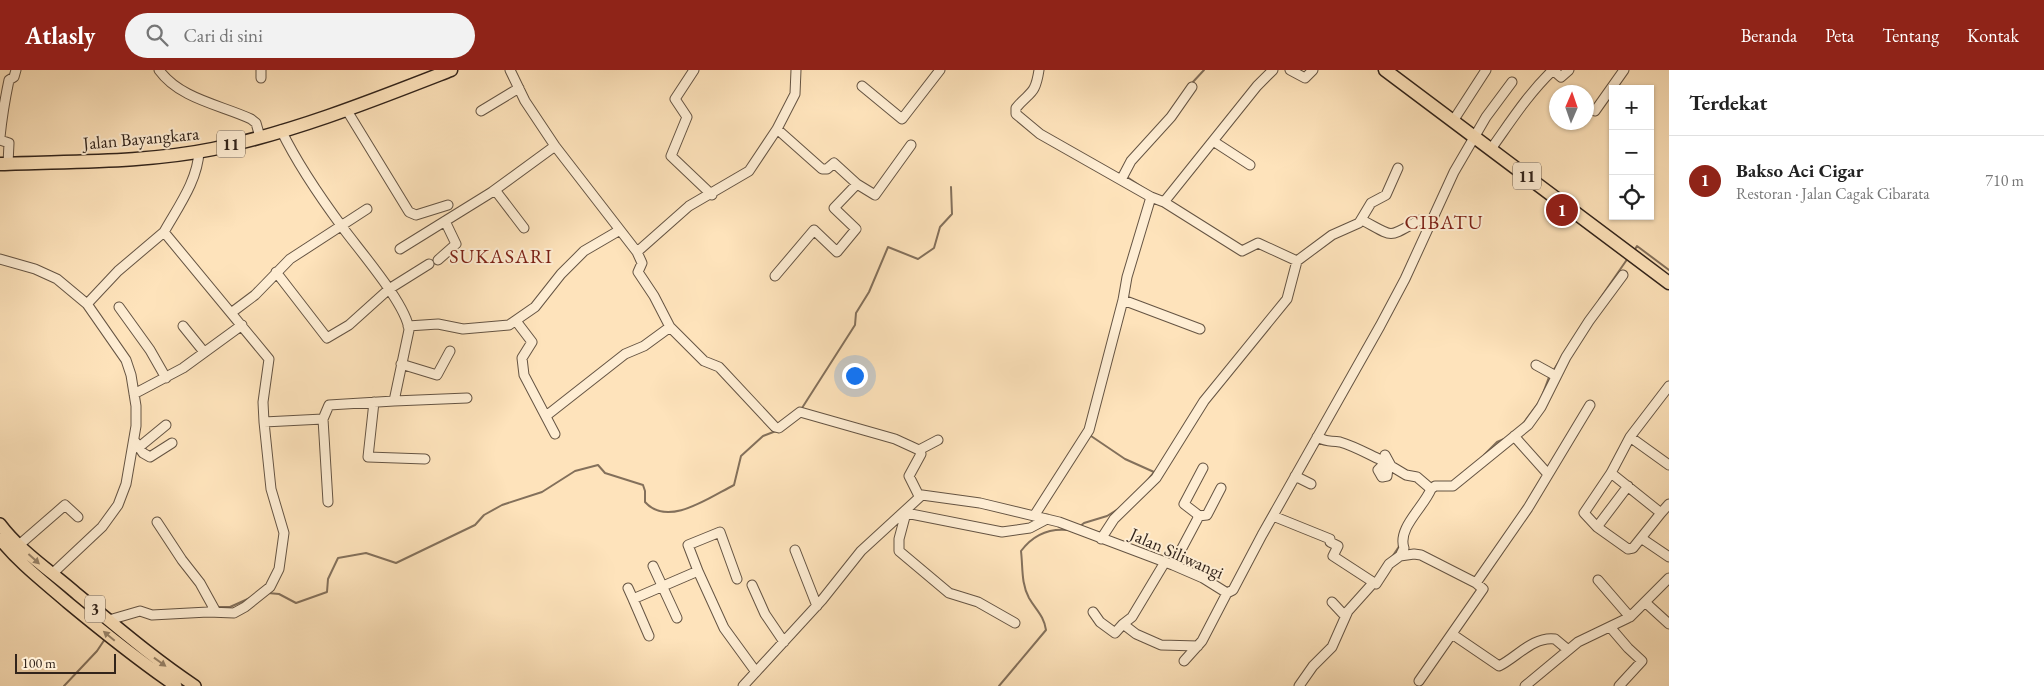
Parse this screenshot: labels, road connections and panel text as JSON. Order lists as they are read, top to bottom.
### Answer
{
  "streets": {
    "highway": ["Jalan Bayangkara", "11"],
    "main road": ["3"],
    "street": ["Jalan Siliwangi"]
  },
  "crossings": [
    ["11", "Jalan Siliwangi"]
  ],
  "districts": ["CIBATU", "SUKASARI"],
  "scale_bar": "100 m",
  "north": "top",
  "page": {
    "header": "Atlasly",
    "search": "Cari di sini",
    "nav": [
      "Beranda",
      "Peta",
      "Tentang",
      "Kontak"
    ],
    "heading": "Terdekat",
    "map_buttons": ["+", "−"],
    "list": [
      {
        "mark": "1",
        "name": "Bakso Aci Cigar",
        "note": "Restoran · Jalan Cagak Cibarata",
        "value": "710 m"
      }
    ],
    "pins": "1",
    "scale": "100 m"
  }
}
